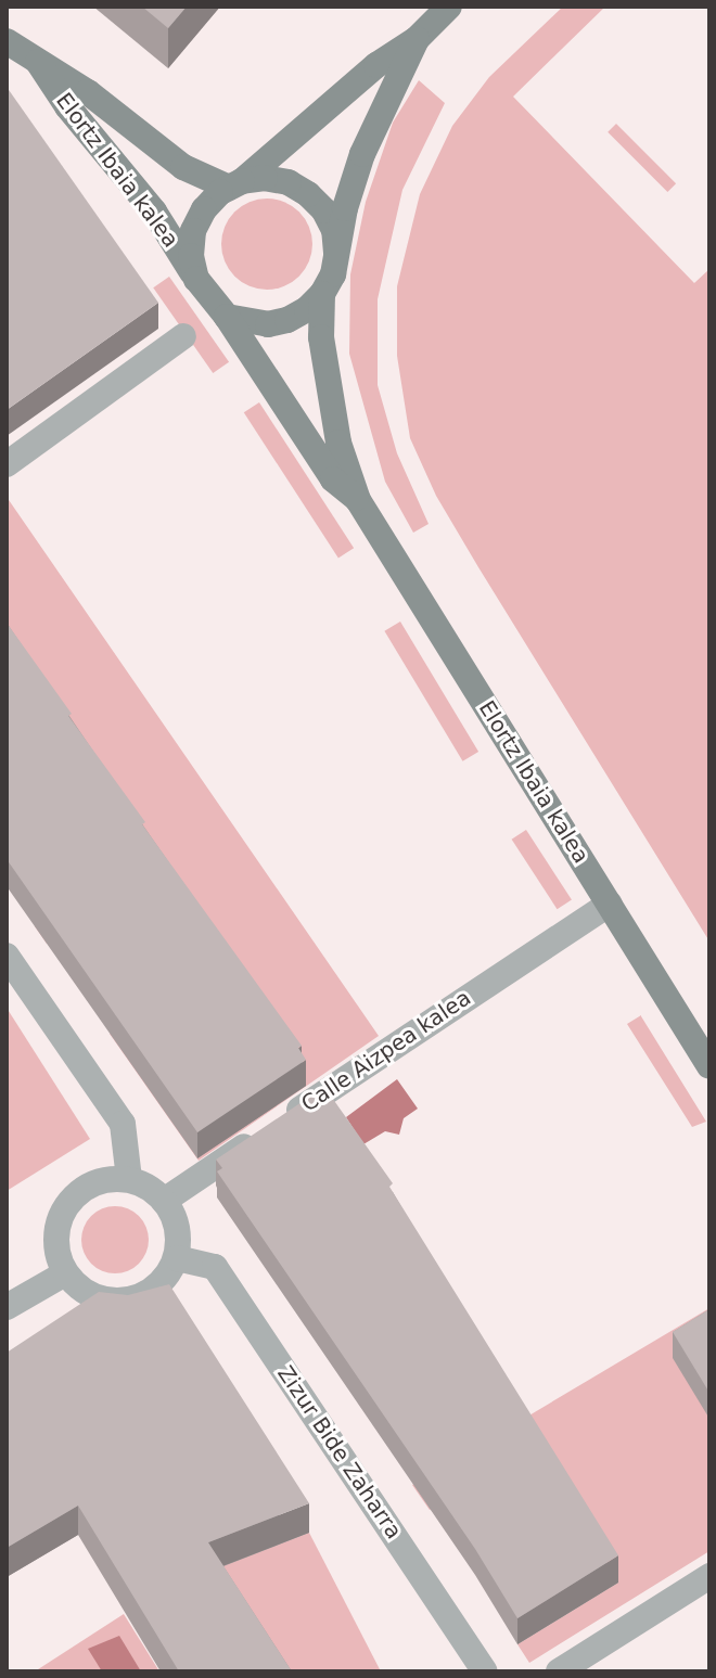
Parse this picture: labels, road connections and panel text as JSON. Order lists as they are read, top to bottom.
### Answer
{
  "streets": {
    "street": ["Elortz Ibaia kalea", "Calle Aizpea kalea", "Zizur Bide Zaharra"]
  },
  "crossings": [
    ["Elortz Ibaia kalea", "Calle Aizpea kalea"],
    ["Calle Aizpea kalea", "Zizur Bide Zaharra"]
  ]
}
